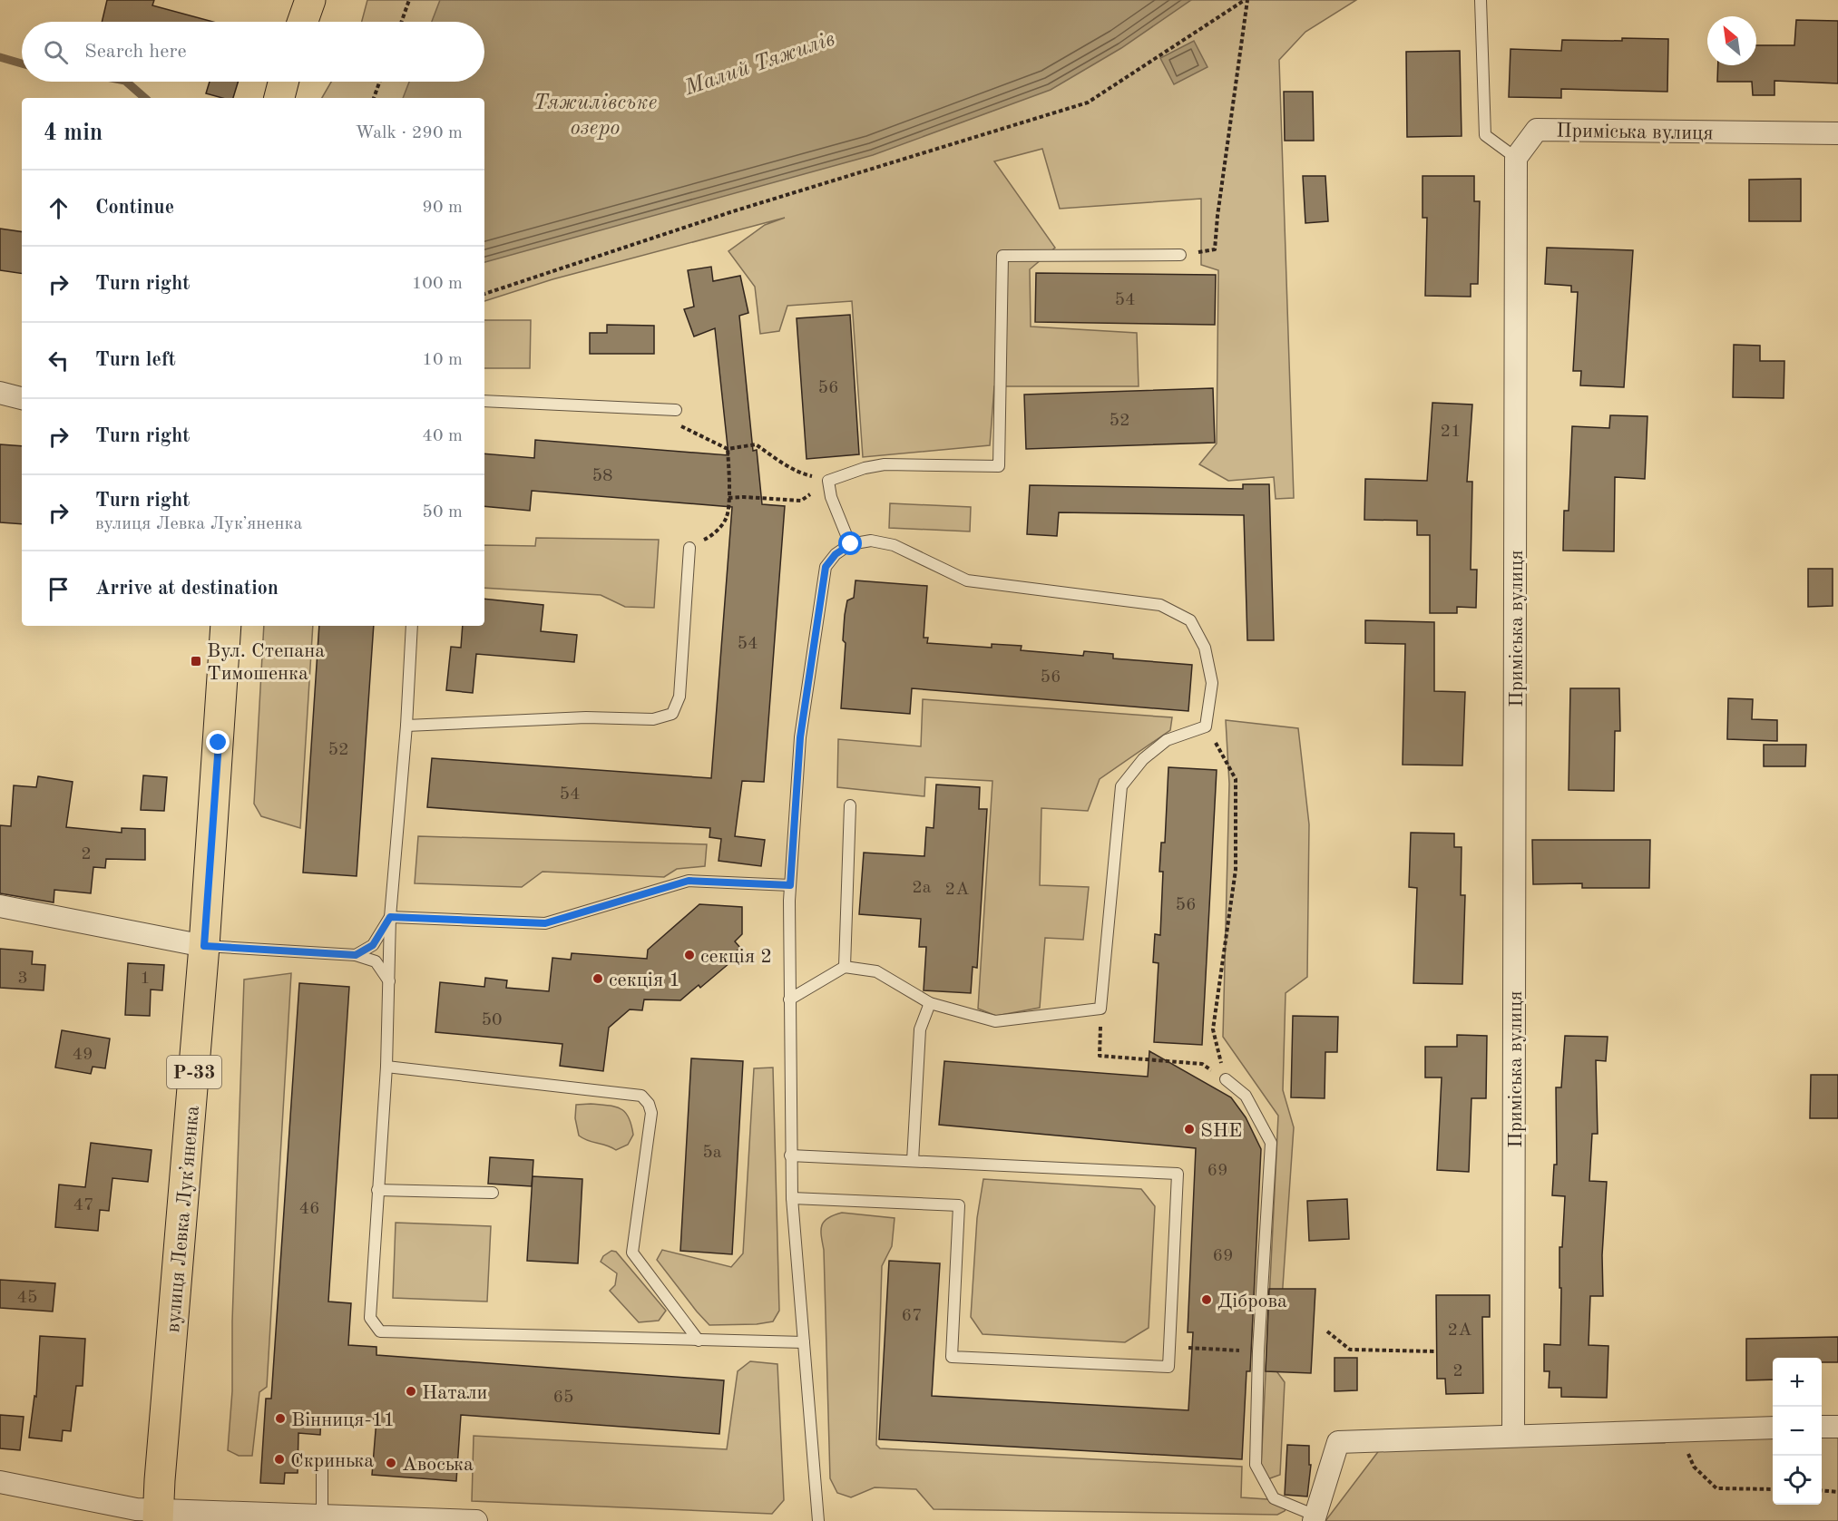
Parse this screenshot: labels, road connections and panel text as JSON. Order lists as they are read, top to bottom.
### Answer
{
  "streets": {
    "main road": ["Р-33", "вулиця Левка Лукʼяненка"],
    "street": ["Приміська вулиця"]
  },
  "water": ["Малий Тяжилів", "Тяжилівське озеро"],
  "places": {
    "transit": ["Вул. Степана Тимошенка"],
    "other": [
      "секція 2",
      "секція 1",
      "SHE",
      "Діброва",
      "Натали",
      "Вінниця-11",
      "Скринька",
      "Авоська"
    ]
  },
  "house_numbers": [
    "54",
    "56",
    "52",
    "21",
    "58",
    "54",
    "56",
    "52",
    "54",
    "2",
    "2а",
    "2А",
    "56",
    "3",
    "1",
    "50",
    "49",
    "5а",
    "69",
    "47",
    "46",
    "69",
    "45",
    "67",
    "2А",
    "2",
    "65"
  ],
  "north": "top left",
  "page": {
    "search": "Search here",
    "heading": ["4 min", "Walk · 290 m"],
    "list": [
      ["Continue", "90 m"],
      ["Turn right", "100 m"],
      ["Turn left", "10 m"],
      ["Turn right", "40 m"],
      ["Turn right", "вулиця Левка Лукʼяненка", "50 m"],
      "Arrive at destination"
    ],
    "map_buttons": ["+", "−"]
  }
}
